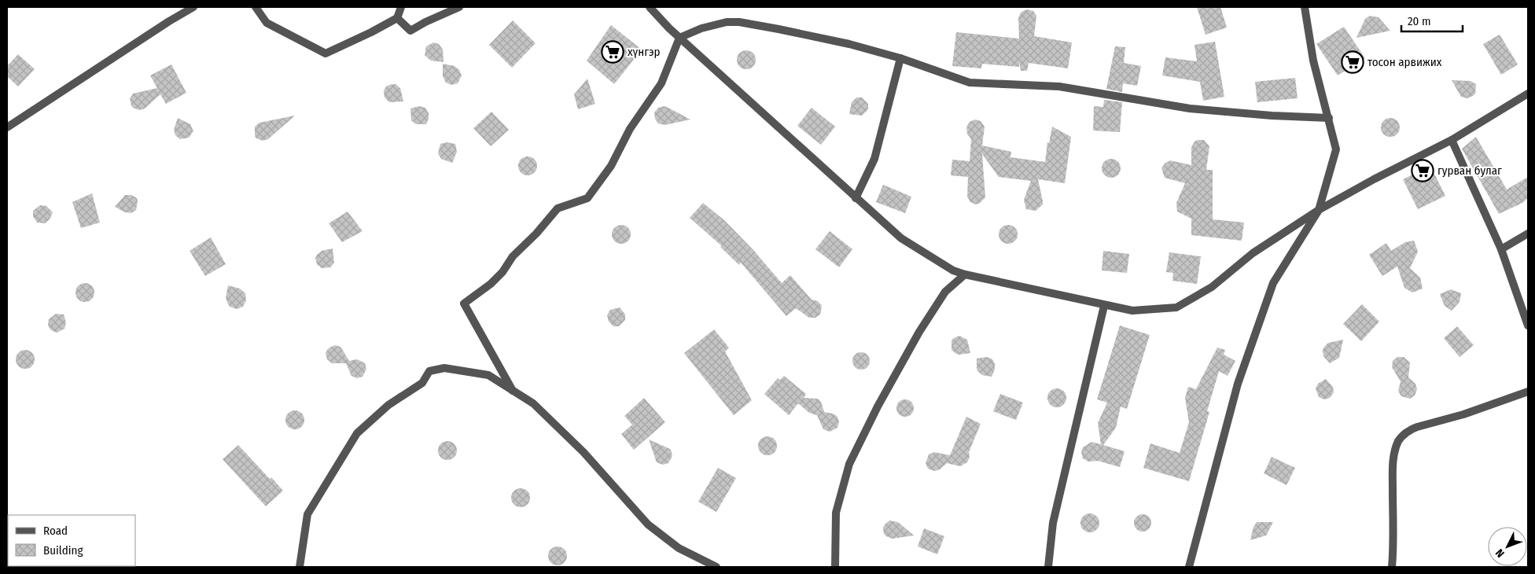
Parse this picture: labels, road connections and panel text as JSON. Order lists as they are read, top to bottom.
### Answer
{
  "places": {
    "supermarket": ["хүнгэр", "тосон арвижих", "гурван булаг"]
  },
  "legend": ["Road", "Building"],
  "scale_bar": "20 m",
  "north": "bottom left"
}
